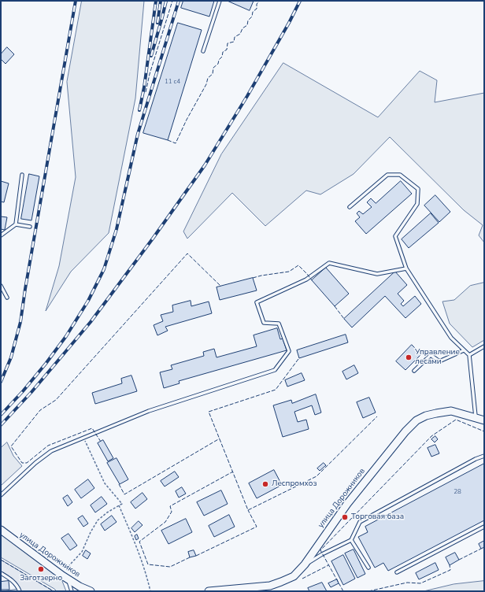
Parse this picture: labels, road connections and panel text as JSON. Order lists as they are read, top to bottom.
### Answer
{
  "streets": {
    "street": ["улица Дорожников"]
  },
  "places": [
    "Управление лесами",
    "Леспромхоз",
    "Торговая база",
    "Заготзерно"
  ],
  "house_numbers": ["11 с4", "28"]
}
